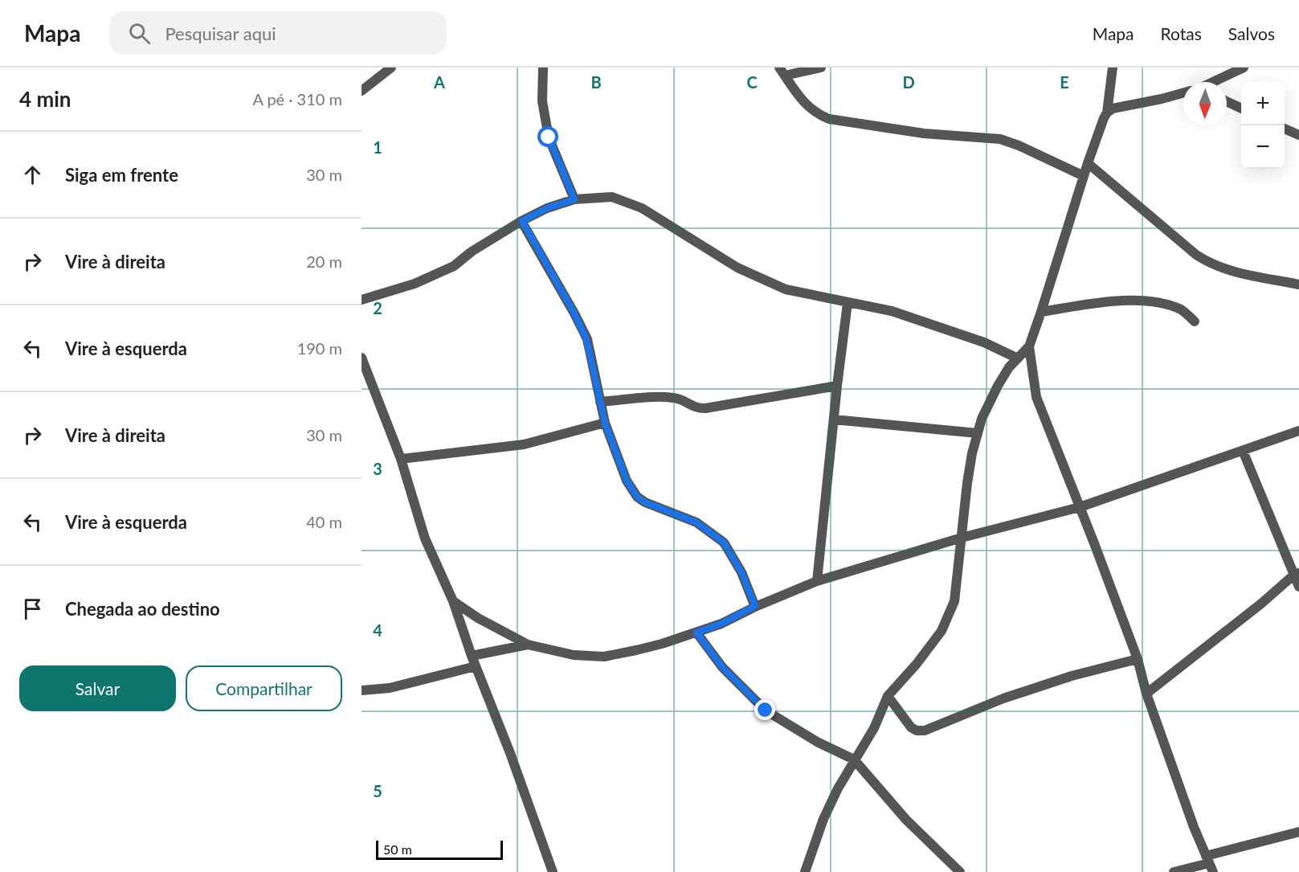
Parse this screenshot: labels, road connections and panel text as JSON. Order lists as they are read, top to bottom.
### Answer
{
  "scale_bar": "50 m",
  "north": "bottom",
  "page": {
    "header": "Mapa",
    "search": "Pesquisar aqui",
    "nav": ["Mapa", "Rotas", "Salvos"],
    "heading": ["4 min", "A pé · 310 m"],
    "map_buttons": ["+", "−"],
    "list": [
      ["Siga em frente", "30 m"],
      ["Vire à direita", "20 m"],
      ["Vire à esquerda", "190 m"],
      ["Vire à direita", "30 m"],
      ["Vire à esquerda", "40 m"],
      "Chegada ao destino"
    ],
    "buttons": ["Salvar", "Compartilhar"],
    "scale": "50 m"
  },
  "grid": {
    "columns": [
      "A",
      "B",
      "C",
      "D",
      "E"
    ],
    "rows": [
      "1",
      "2",
      "3",
      "4",
      "5"
    ]
  }
}
